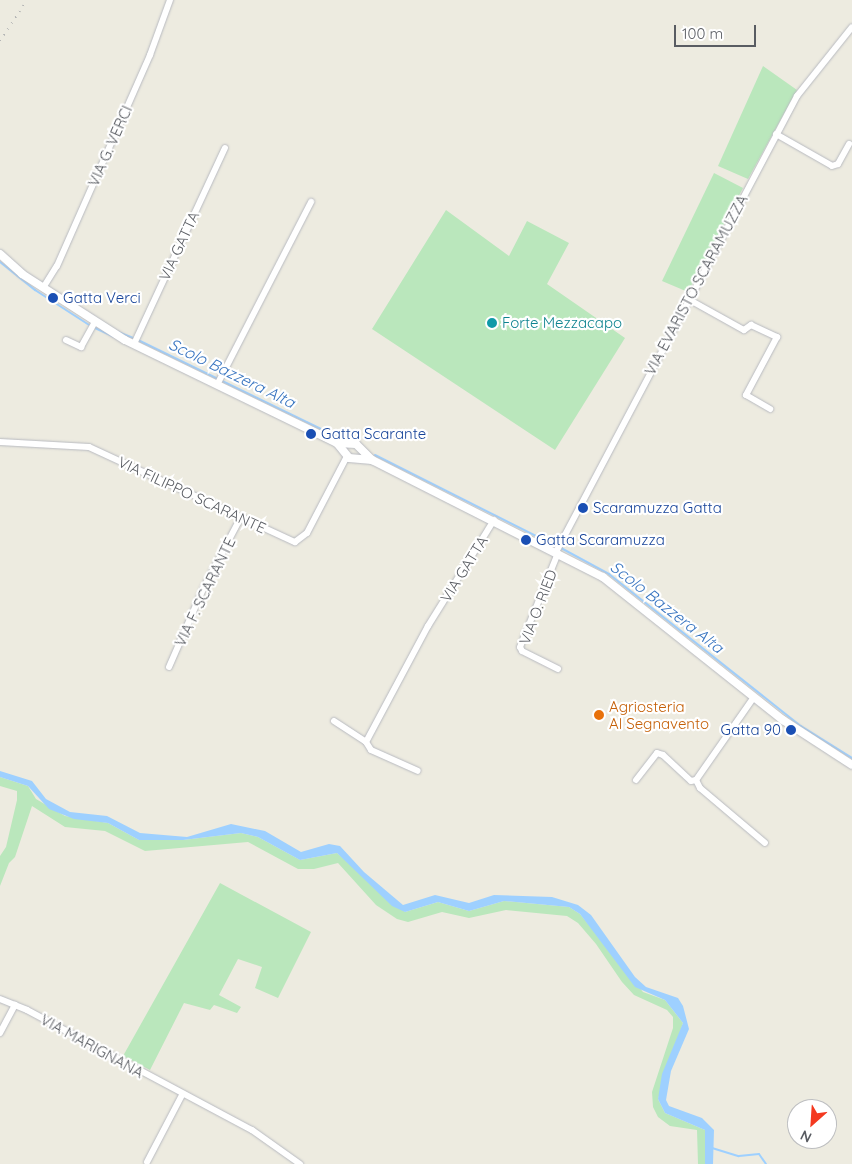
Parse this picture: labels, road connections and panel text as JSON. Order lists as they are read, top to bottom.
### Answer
{
  "streets": {
    "street": [
      "VIA G. VERCI",
      "VIA GATTA",
      "VIA EVARISTO SCARAMUZZA",
      "VIA FILIPPO SCARANTE",
      "VIA F. SCARANTE",
      "VIA O. RIED",
      "VIA MARIGNANA"
    ]
  },
  "crossings": [
    ["VIA G. VERCI", "VIA GATTA"],
    ["VIA GATTA", "VIA EVARISTO SCARAMUZZA"],
    ["VIA GATTA", "VIA FILIPPO SCARANTE"],
    ["VIA GATTA", "VIA O. RIED"],
    ["VIA EVARISTO SCARAMUZZA", "VIA O. RIED"],
    ["VIA FILIPPO SCARANTE", "VIA F. SCARANTE"]
  ],
  "water": ["Scolo Bazzera Alta"],
  "places": [
    "Gatta Verci",
    "Forte Mezzacapo",
    "Gatta Scarante",
    "Scaramuzza Gatta",
    "Gatta Scaramuzza",
    "Agriosteria Al Segnavento",
    "Gatta 90"
  ],
  "scale_bar": "100 m",
  "north": "bottom left"
}
